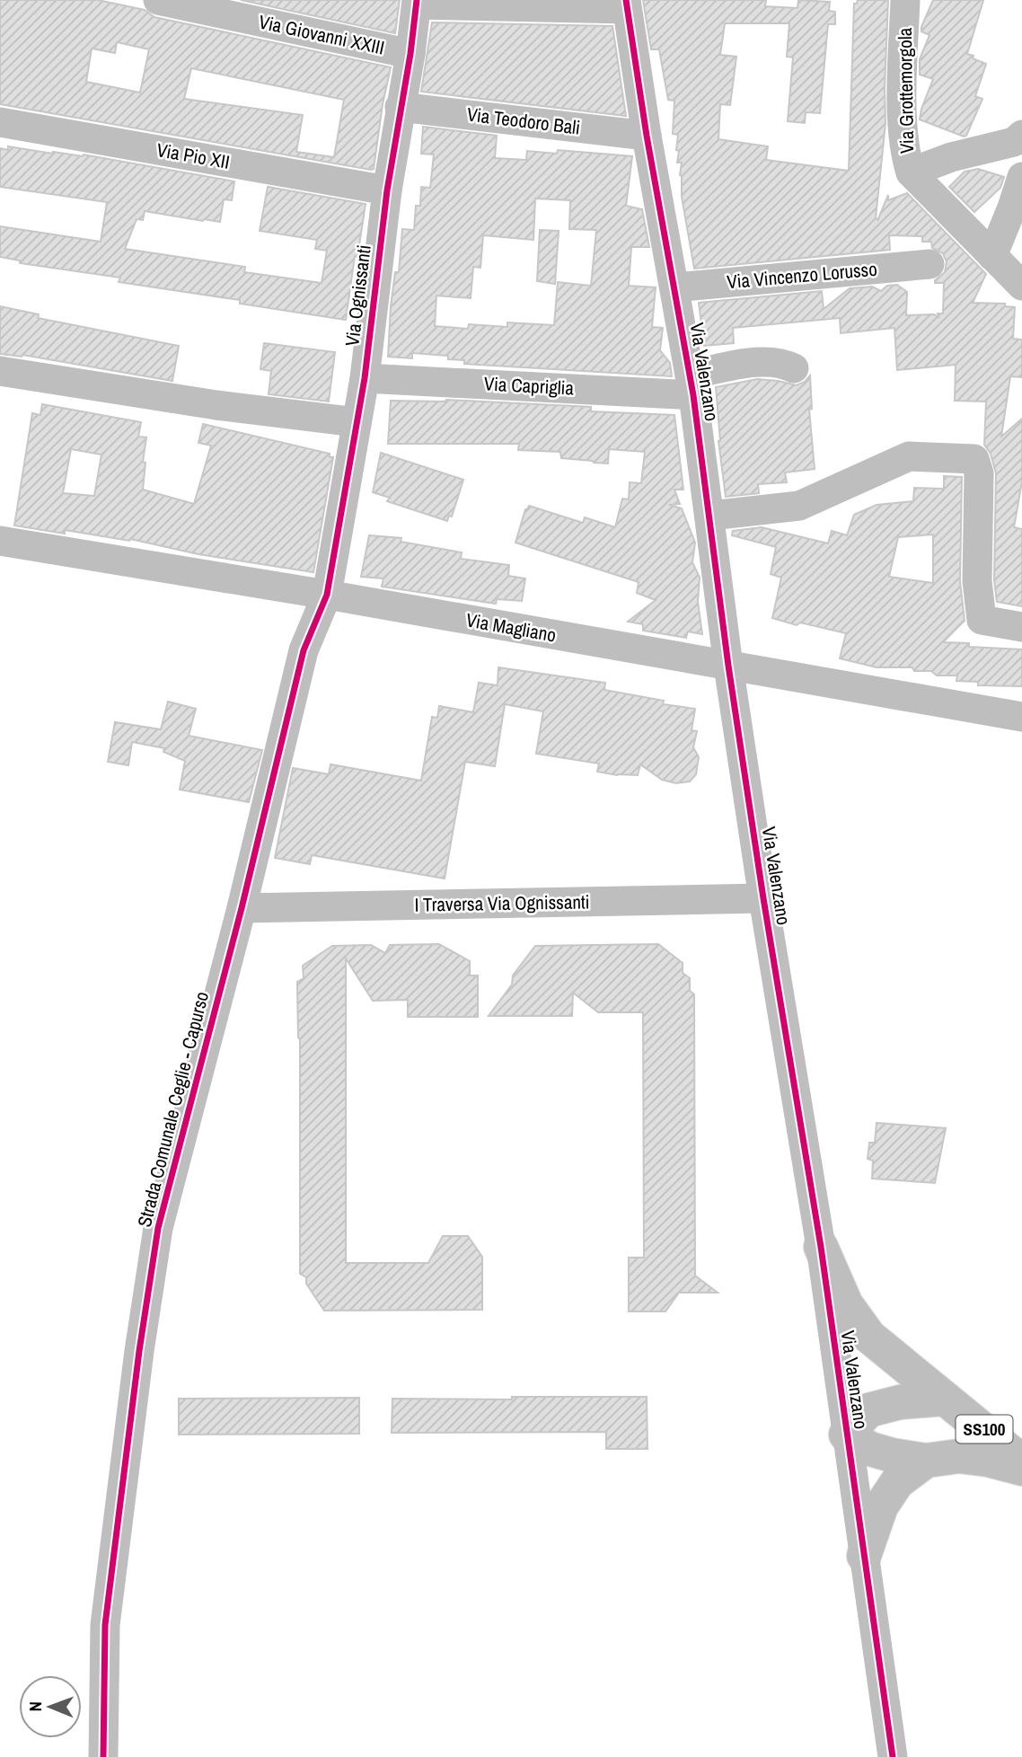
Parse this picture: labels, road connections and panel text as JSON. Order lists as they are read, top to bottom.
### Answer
{
  "streets": {
    "highway": ["SS100"],
    "street": [
      "Via Giovanni XXIII",
      "Via Grottemorgola",
      "Via Teodoro Bali",
      "Via Pio XII",
      "Via Vincenzo Lorusso",
      "Via Ognissanti",
      "Via Valenzano",
      "Via Capriglia",
      "Via Magliano",
      "I Traversa Via Ognissanti",
      "Strada Comunale Ceglie - Capurso"
    ]
  },
  "crossings": [
    ["Via Giovanni XXIII", "Via Ognissanti"],
    ["Via Teodoro Bali", "Via Ognissanti"],
    ["Via Teodoro Bali", "Via Valenzano"],
    ["Via Pio XII", "Via Ognissanti"],
    ["Via Vincenzo Lorusso", "Via Valenzano"],
    ["Via Ognissanti", "Via Capriglia"],
    ["Via Ognissanti", "Via Magliano"],
    ["Via Ognissanti", "Strada Comunale Ceglie - Capurso"],
    ["Via Valenzano", "Via Capriglia"],
    ["Via Valenzano", "Via Magliano"],
    ["Via Valenzano", "I Traversa Via Ognissanti"],
    ["Via Valenzano", "SS100"],
    ["Via Magliano", "Strada Comunale Ceglie - Capurso"],
    ["I Traversa Via Ognissanti", "Strada Comunale Ceglie - Capurso"]
  ],
  "north": "left"
}
